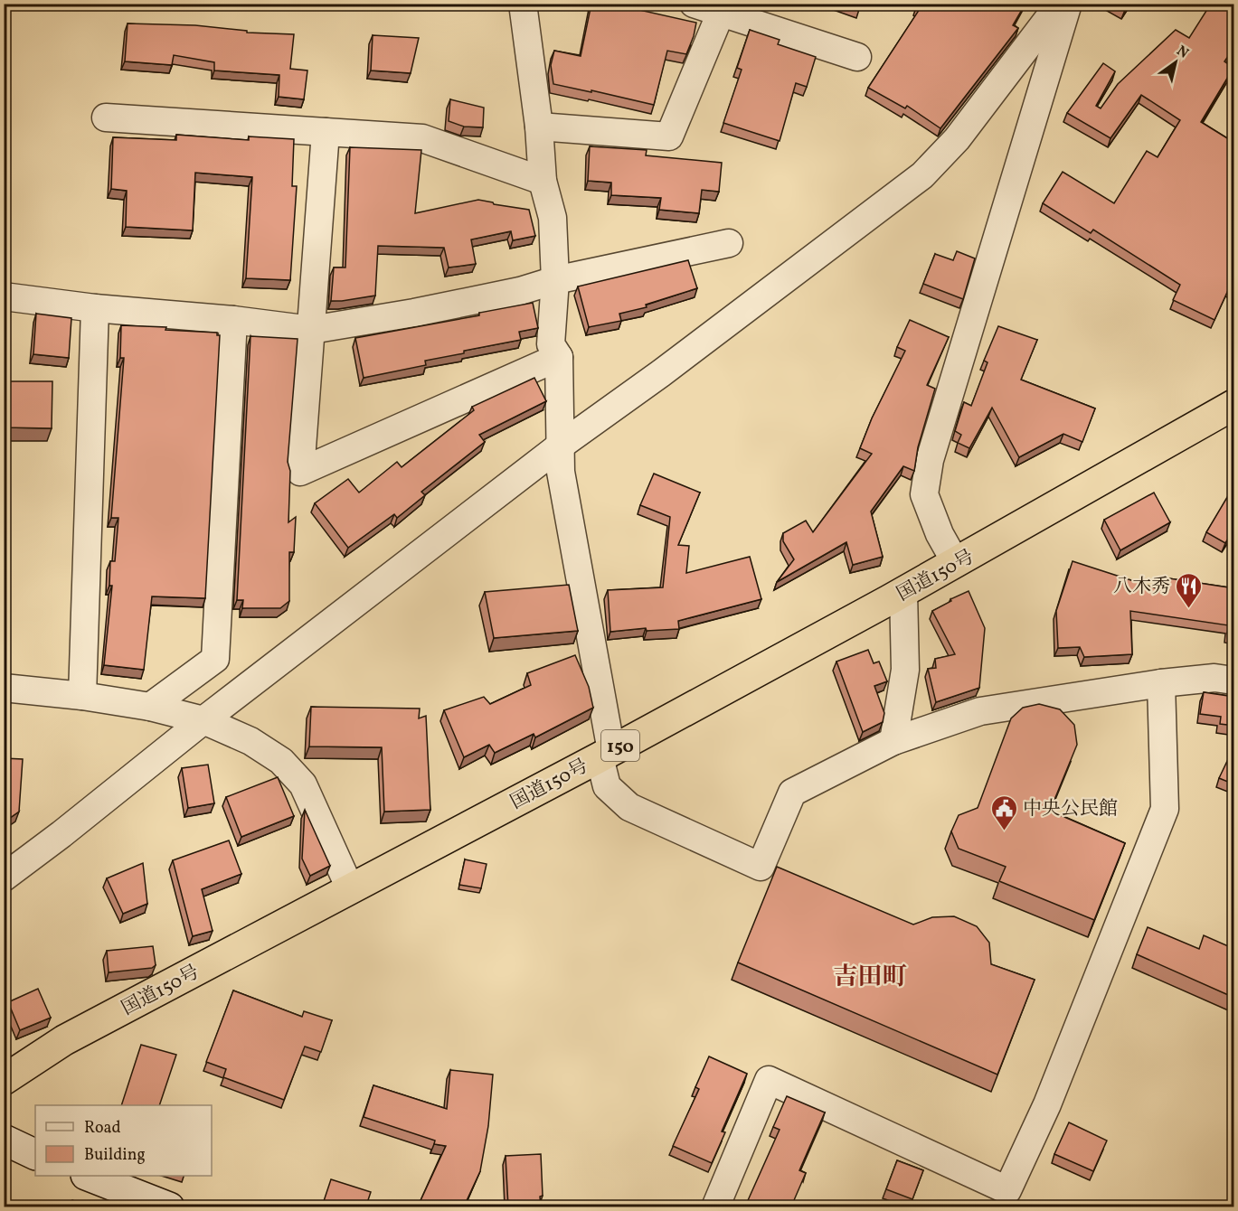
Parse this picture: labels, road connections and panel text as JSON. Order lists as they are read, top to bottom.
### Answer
{
  "streets": {
    "highway": ["国道150号", "150"]
  },
  "districts": ["吉田町"],
  "places": {
    "restaurant": ["八木秀"],
    "public building": ["中央公民館"]
  },
  "legend": ["Road", "Building"],
  "north": "top right"
}
